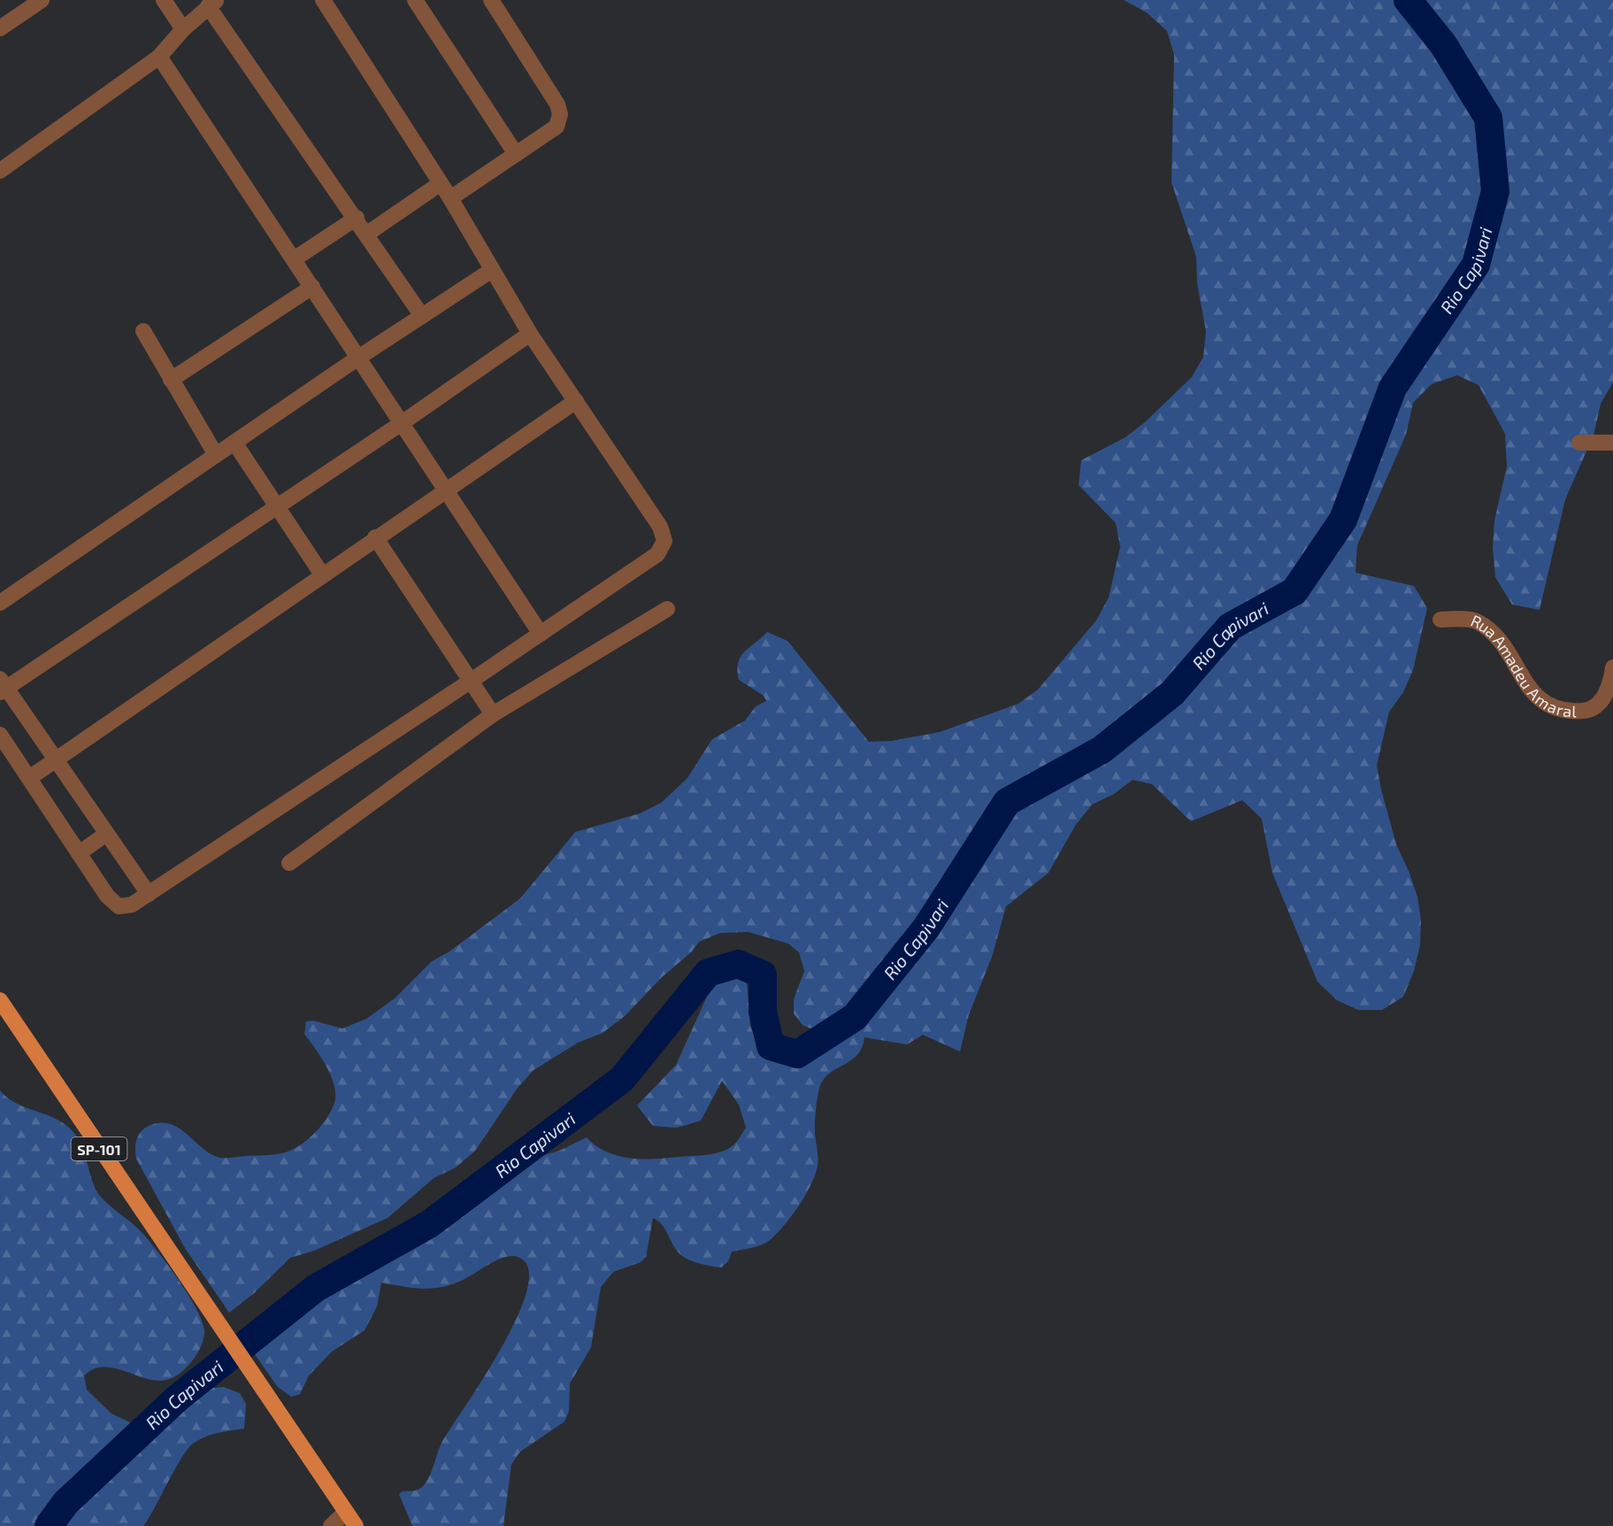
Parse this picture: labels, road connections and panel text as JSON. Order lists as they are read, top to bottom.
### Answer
{
  "streets": {
    "main road": ["SP-101"],
    "street": ["Rua Amadeu Amaral"]
  },
  "water": ["Rio Capivari"]
}
